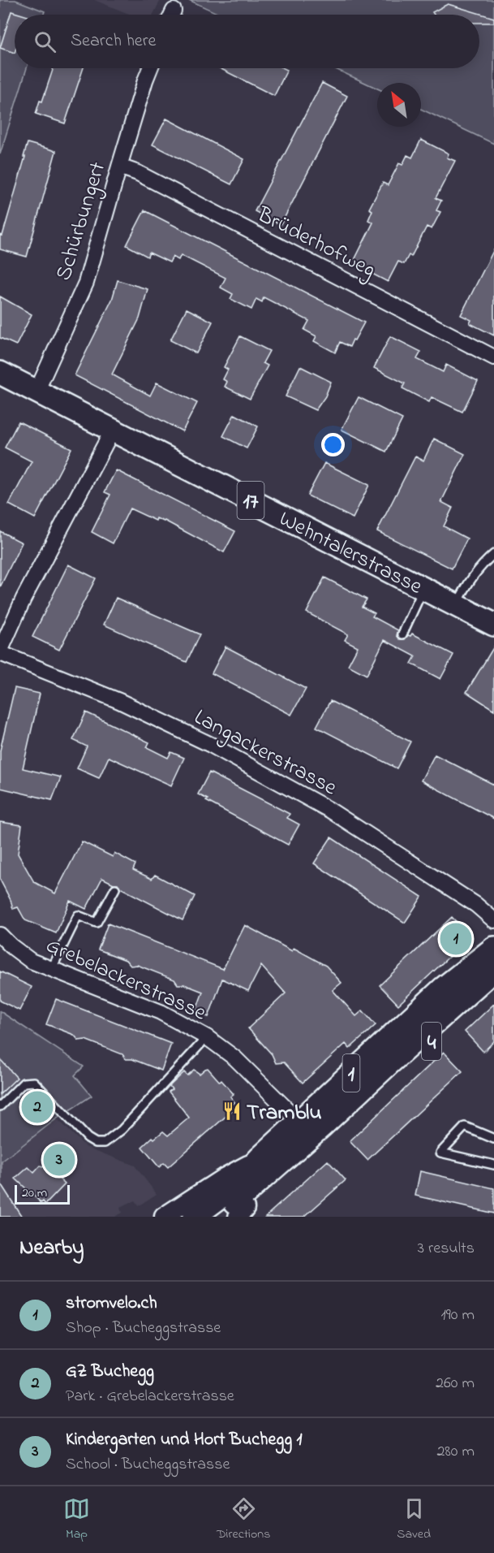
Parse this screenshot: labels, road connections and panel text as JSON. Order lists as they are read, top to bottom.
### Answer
{
  "streets": {
    "main road": [
      "17",
      "Wehntalerstrasse",
      "4",
      "1"
    ],
    "street": [
      "Schürbungert",
      "Brüderhofweg",
      "Langackerstrasse",
      "Grebelackerstrasse"
    ]
  },
  "crossings": [
    ["Schürbungert", "Brüderhofweg"],
    ["Schürbungert", "Wehntalerstrasse"],
    ["Grebelackerstrasse", "1"]
  ],
  "places": {
    "restaurant": ["Tramblu"]
  },
  "scale_bar": "20 m",
  "north": "top left",
  "page": {
    "search": "Search here",
    "pins": ["1", "2", "3"],
    "scale": "20 m",
    "heading": ["Nearby", "3 results"],
    "list": [
      {
        "mark": "1",
        "name": "stromvelo.ch",
        "note": "Shop · Bucheggstrasse",
        "value": "190 m"
      },
      {
        "mark": "2",
        "name": "GZ Buchegg",
        "note": "Park · Grebelackerstrasse",
        "value": "260 m"
      },
      {
        "mark": "3",
        "name": "Kindergarten und Hort Buchegg 1",
        "note": "School · Bucheggstrasse",
        "value": "280 m"
      }
    ],
    "nav": ["Map", "Directions", "Saved"]
  }
}
